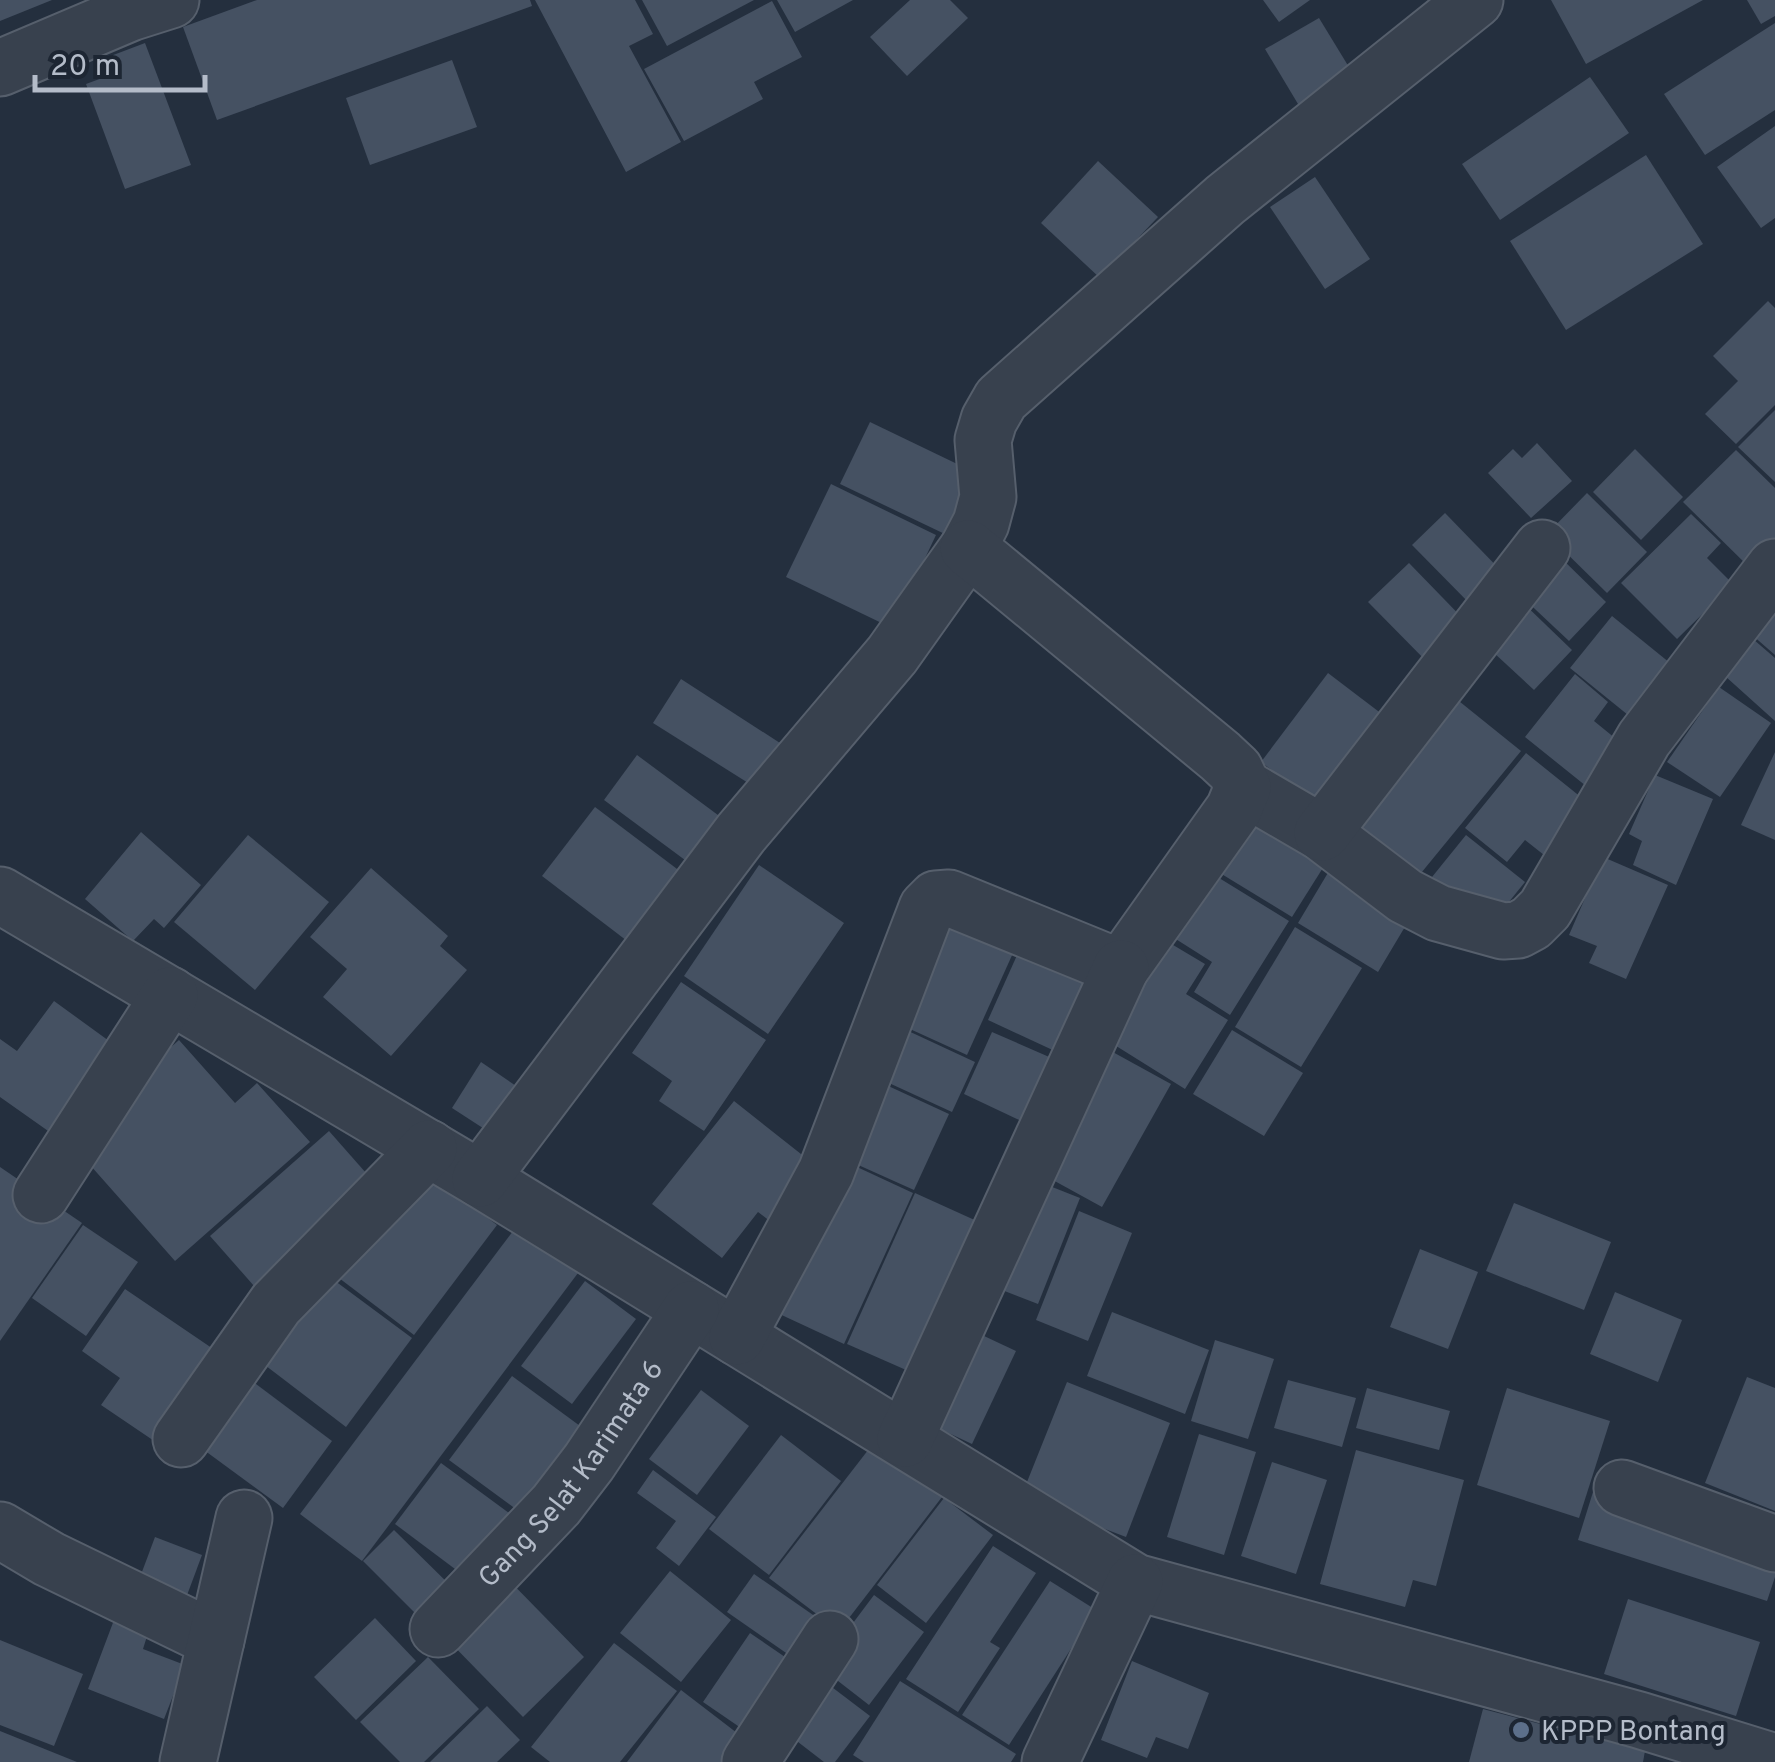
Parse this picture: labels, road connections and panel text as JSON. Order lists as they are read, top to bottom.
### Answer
{
  "streets": {
    "street": ["Gang Selat Karimata 6"]
  },
  "places": ["KPPP Bontang"],
  "scale_bar": "20 m"
}
